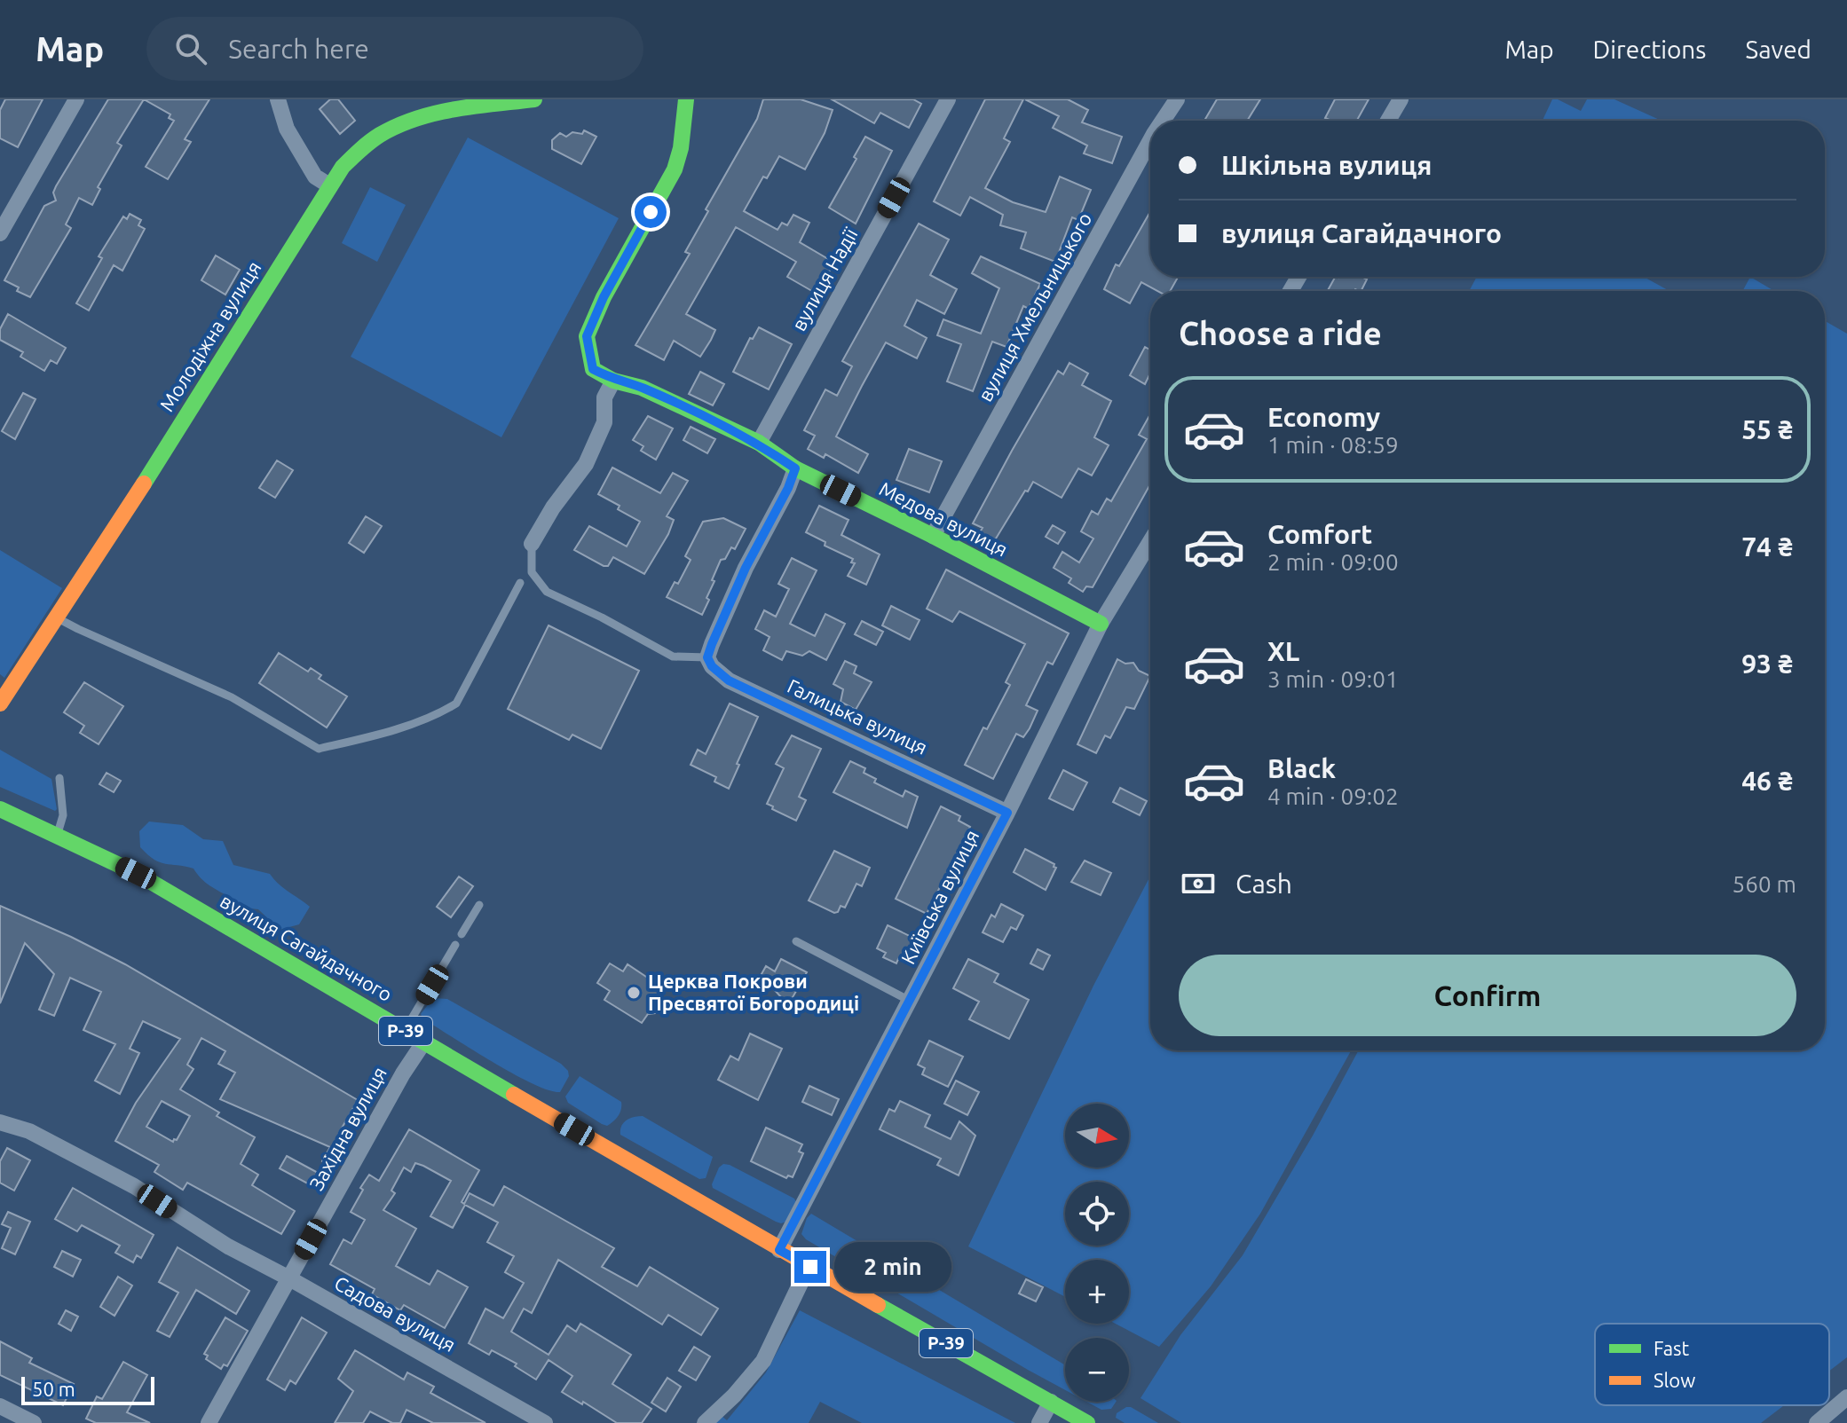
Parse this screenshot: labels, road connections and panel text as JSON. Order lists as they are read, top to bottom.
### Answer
{
  "streets": {
    "street": [
      "вулиця Надії",
      "вулиця Хмельницького",
      "Молодіжна вулиця",
      "Медова вулиця",
      "Галицька вулиця",
      "Київська вулиця",
      "вулиця Сагайдачного",
      "Р-39",
      "Західна вулиця",
      "Садова вулиця"
    ]
  },
  "crossings": [
    ["вулиця Надії", "Медова вулиця"],
    ["вулиця Хмельницького", "Медова вулиця"],
    ["Медова вулиця", "Київська вулиця"],
    ["Галицька вулиця", "Київська вулиця"],
    ["Київська вулиця", "вулиця Сагайдачного"],
    ["вулиця Сагайдачного", "Р-39"],
    ["вулиця Сагайдачного", "Західна вулиця"],
    ["Західна вулиця", "Садова вулиця"]
  ],
  "places": ["Церква Покрови Пресвятої Богородиці"],
  "legend": ["Fast", "Slow"],
  "scale_bar": "50 m",
  "north": "right",
  "page": {
    "header": "Map",
    "search": "Search here",
    "nav": ["Map", "Directions", "Saved"],
    "banner": ["Шкільна вулиця", "вулиця Сагайдачного"],
    "heading": "Choose a ride",
    "list": [
      {
        "name": "Economy",
        "note": "1 min · 08:59",
        "value": "55 ₴"
      },
      {
        "name": "Comfort",
        "note": "2 min · 09:00",
        "value": "74 ₴"
      },
      {
        "name": "XL",
        "note": "3 min · 09:01",
        "value": "93 ₴"
      },
      {
        "name": "Black",
        "note": "4 min · 09:02",
        "value": "46 ₴"
      }
    ],
    "pay": ["Cash", "560 m"],
    "buttons": "Confirm",
    "map_buttons": ["+", "−"],
    "bubble": "2 min",
    "scale": "50 m"
  }
}
